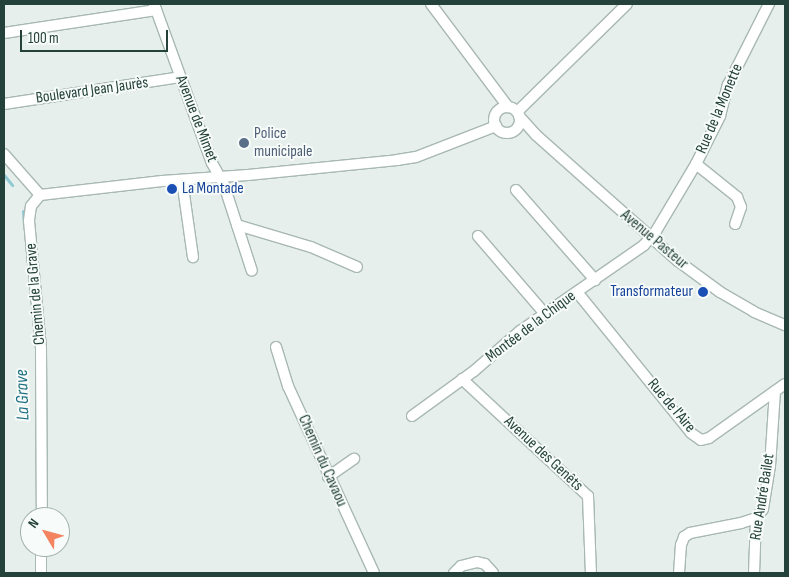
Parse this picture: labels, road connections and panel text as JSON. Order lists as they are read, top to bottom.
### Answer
{
  "streets": {
    "street": [
      "Boulevard Jean Jaurès",
      "Rue de la Monette",
      "Avenue de Mimet",
      "Avenue Pasteur",
      "Chemin de la Grave",
      "Montée de la Chique",
      "Rue de l'Aire",
      "Avenue des Genêts",
      "Chemin du Cavaou",
      "Rue André Bailet"
    ]
  },
  "crossings": [
    ["Boulevard Jean Jaurès", "Avenue de Mimet"],
    ["Rue de la Monette", "Avenue Pasteur"],
    ["Rue de la Monette", "Montée de la Chique"],
    ["Avenue Pasteur", "Montée de la Chique"],
    ["Montée de la Chique", "Rue de l'Aire"],
    ["Montée de la Chique", "Avenue des Genêts"],
    ["Rue de l'Aire", "Rue André Bailet"]
  ],
  "water": ["La Grave"],
  "places": ["Police municipale", "La Montade", "Transformateur"],
  "scale_bar": "100 m",
  "north": "top left"
}
